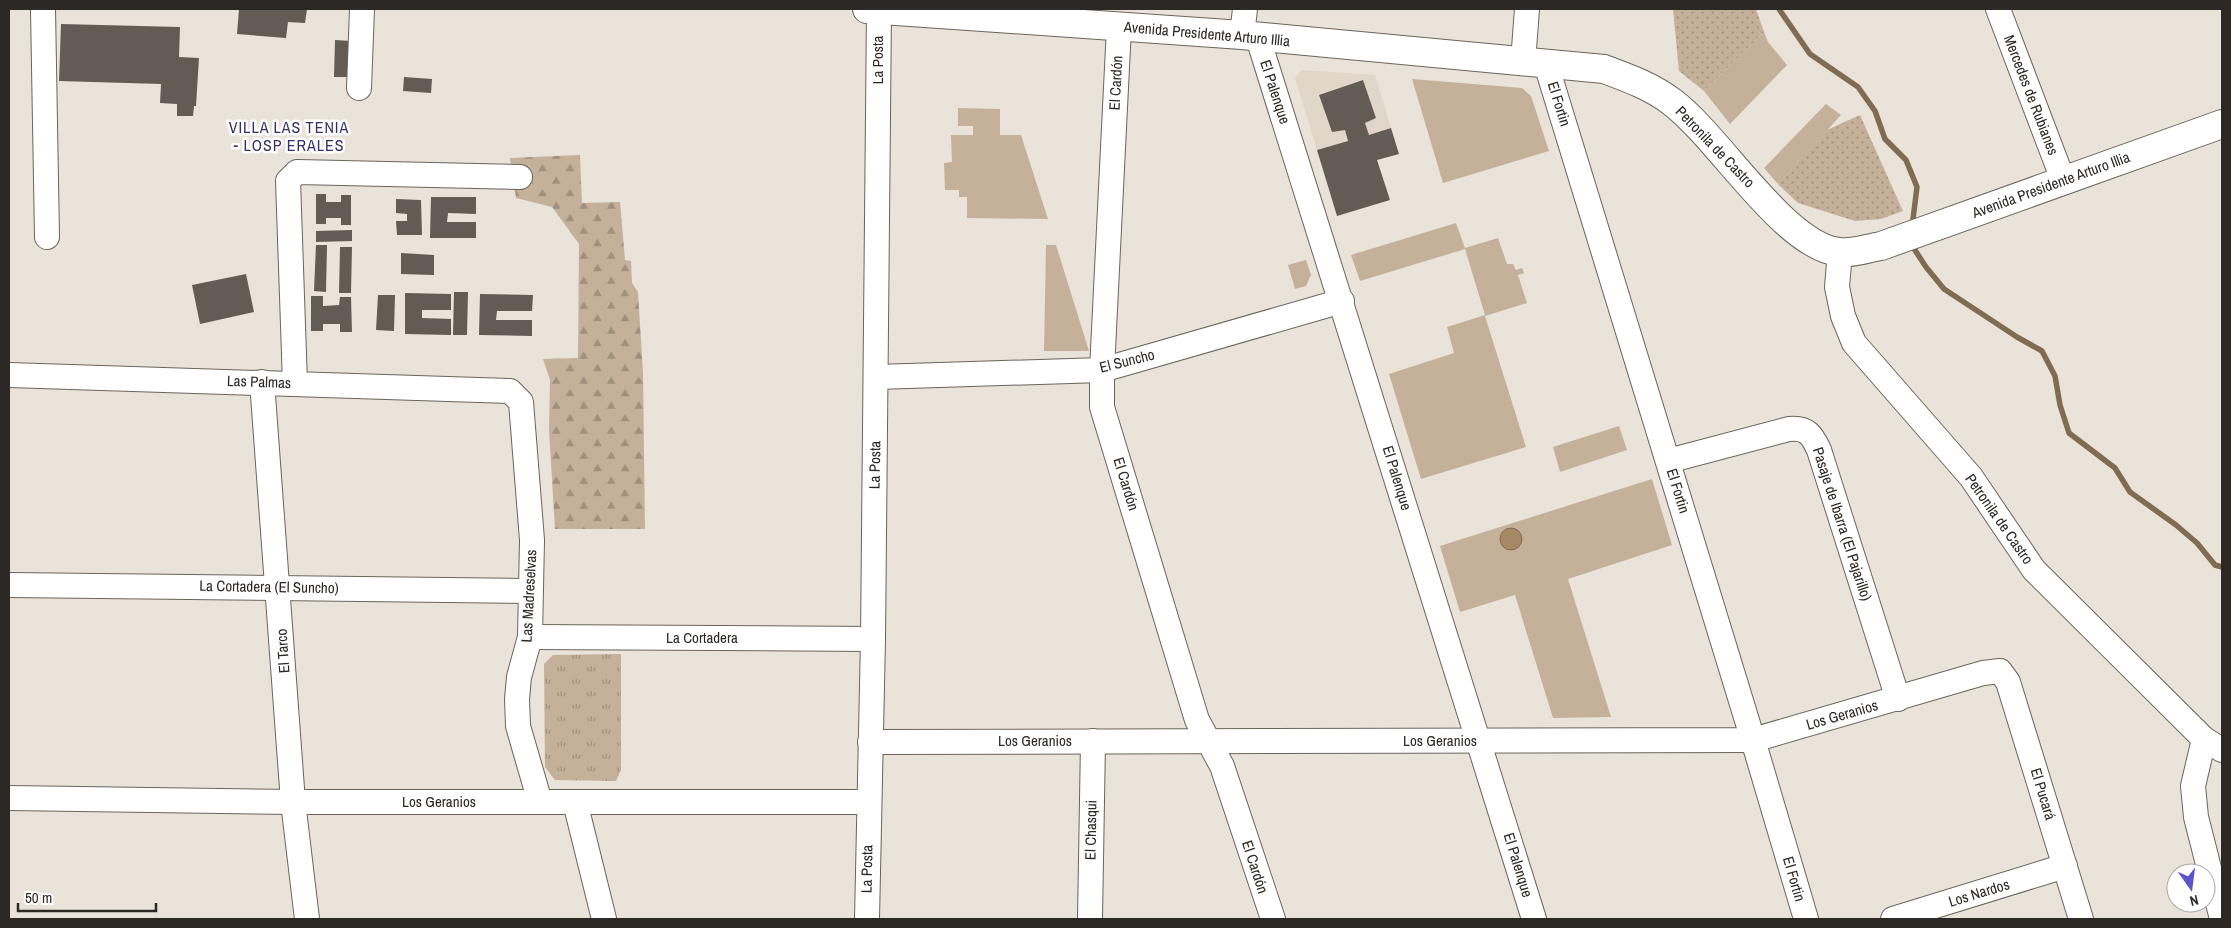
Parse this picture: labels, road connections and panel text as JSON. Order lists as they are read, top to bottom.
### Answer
{
  "streets": {
    "main road": ["Avenida Presidente Arturo Illia", "Petronila de Castro"],
    "street": [
      "La Posta",
      "El Cardón",
      "El Palenque",
      "Mercedes de Rubianes",
      "El Fortin",
      "El Suncho",
      "Las Palmas",
      "Pasaje de Ibarra (El Pajarillo)",
      "La Cortadera (El Suncho)",
      "Las Madreselvas",
      "La Cortadera",
      "El Tarco",
      "Los Geranios",
      "El Pucará",
      "El Chasqui",
      "Los Nardos"
    ]
  },
  "crossings": [
    ["Avenida Presidente Arturo Illia", "La Posta"],
    ["Avenida Presidente Arturo Illia", "El Cardón"],
    ["Avenida Presidente Arturo Illia", "El Palenque"],
    ["Avenida Presidente Arturo Illia", "Mercedes de Rubianes"],
    ["Avenida Presidente Arturo Illia", "El Fortin"],
    ["Avenida Presidente Arturo Illia", "Petronila de Castro"],
    ["La Posta", "El Suncho"],
    ["La Posta", "La Cortadera"],
    ["La Posta", "Los Geranios"],
    ["El Cardón", "El Suncho"],
    ["El Cardón", "Los Geranios"],
    ["El Palenque", "El Suncho"],
    ["El Palenque", "Los Geranios"],
    ["El Fortin", "Petronila de Castro"],
    ["El Fortin", "Pasaje de Ibarra (El Pajarillo)"],
    ["El Fortin", "Los Geranios"],
    ["Las Palmas", "Las Madreselvas"],
    ["Las Palmas", "El Tarco"],
    ["Pasaje de Ibarra (El Pajarillo)", "Los Geranios"],
    ["La Cortadera (El Suncho)", "Las Madreselvas"],
    ["La Cortadera (El Suncho)", "El Tarco"],
    ["Las Madreselvas", "La Cortadera"],
    ["Las Madreselvas", "Los Geranios"],
    ["El Tarco", "Los Geranios"],
    ["Los Geranios", "El Pucará"],
    ["Los Geranios", "El Chasqui"],
    ["El Pucará", "Los Nardos"]
  ],
  "districts": ["VILLA LAS TENIA - LOSP ERALES"],
  "scale_bar": "50 m",
  "north": "bottom"
}
